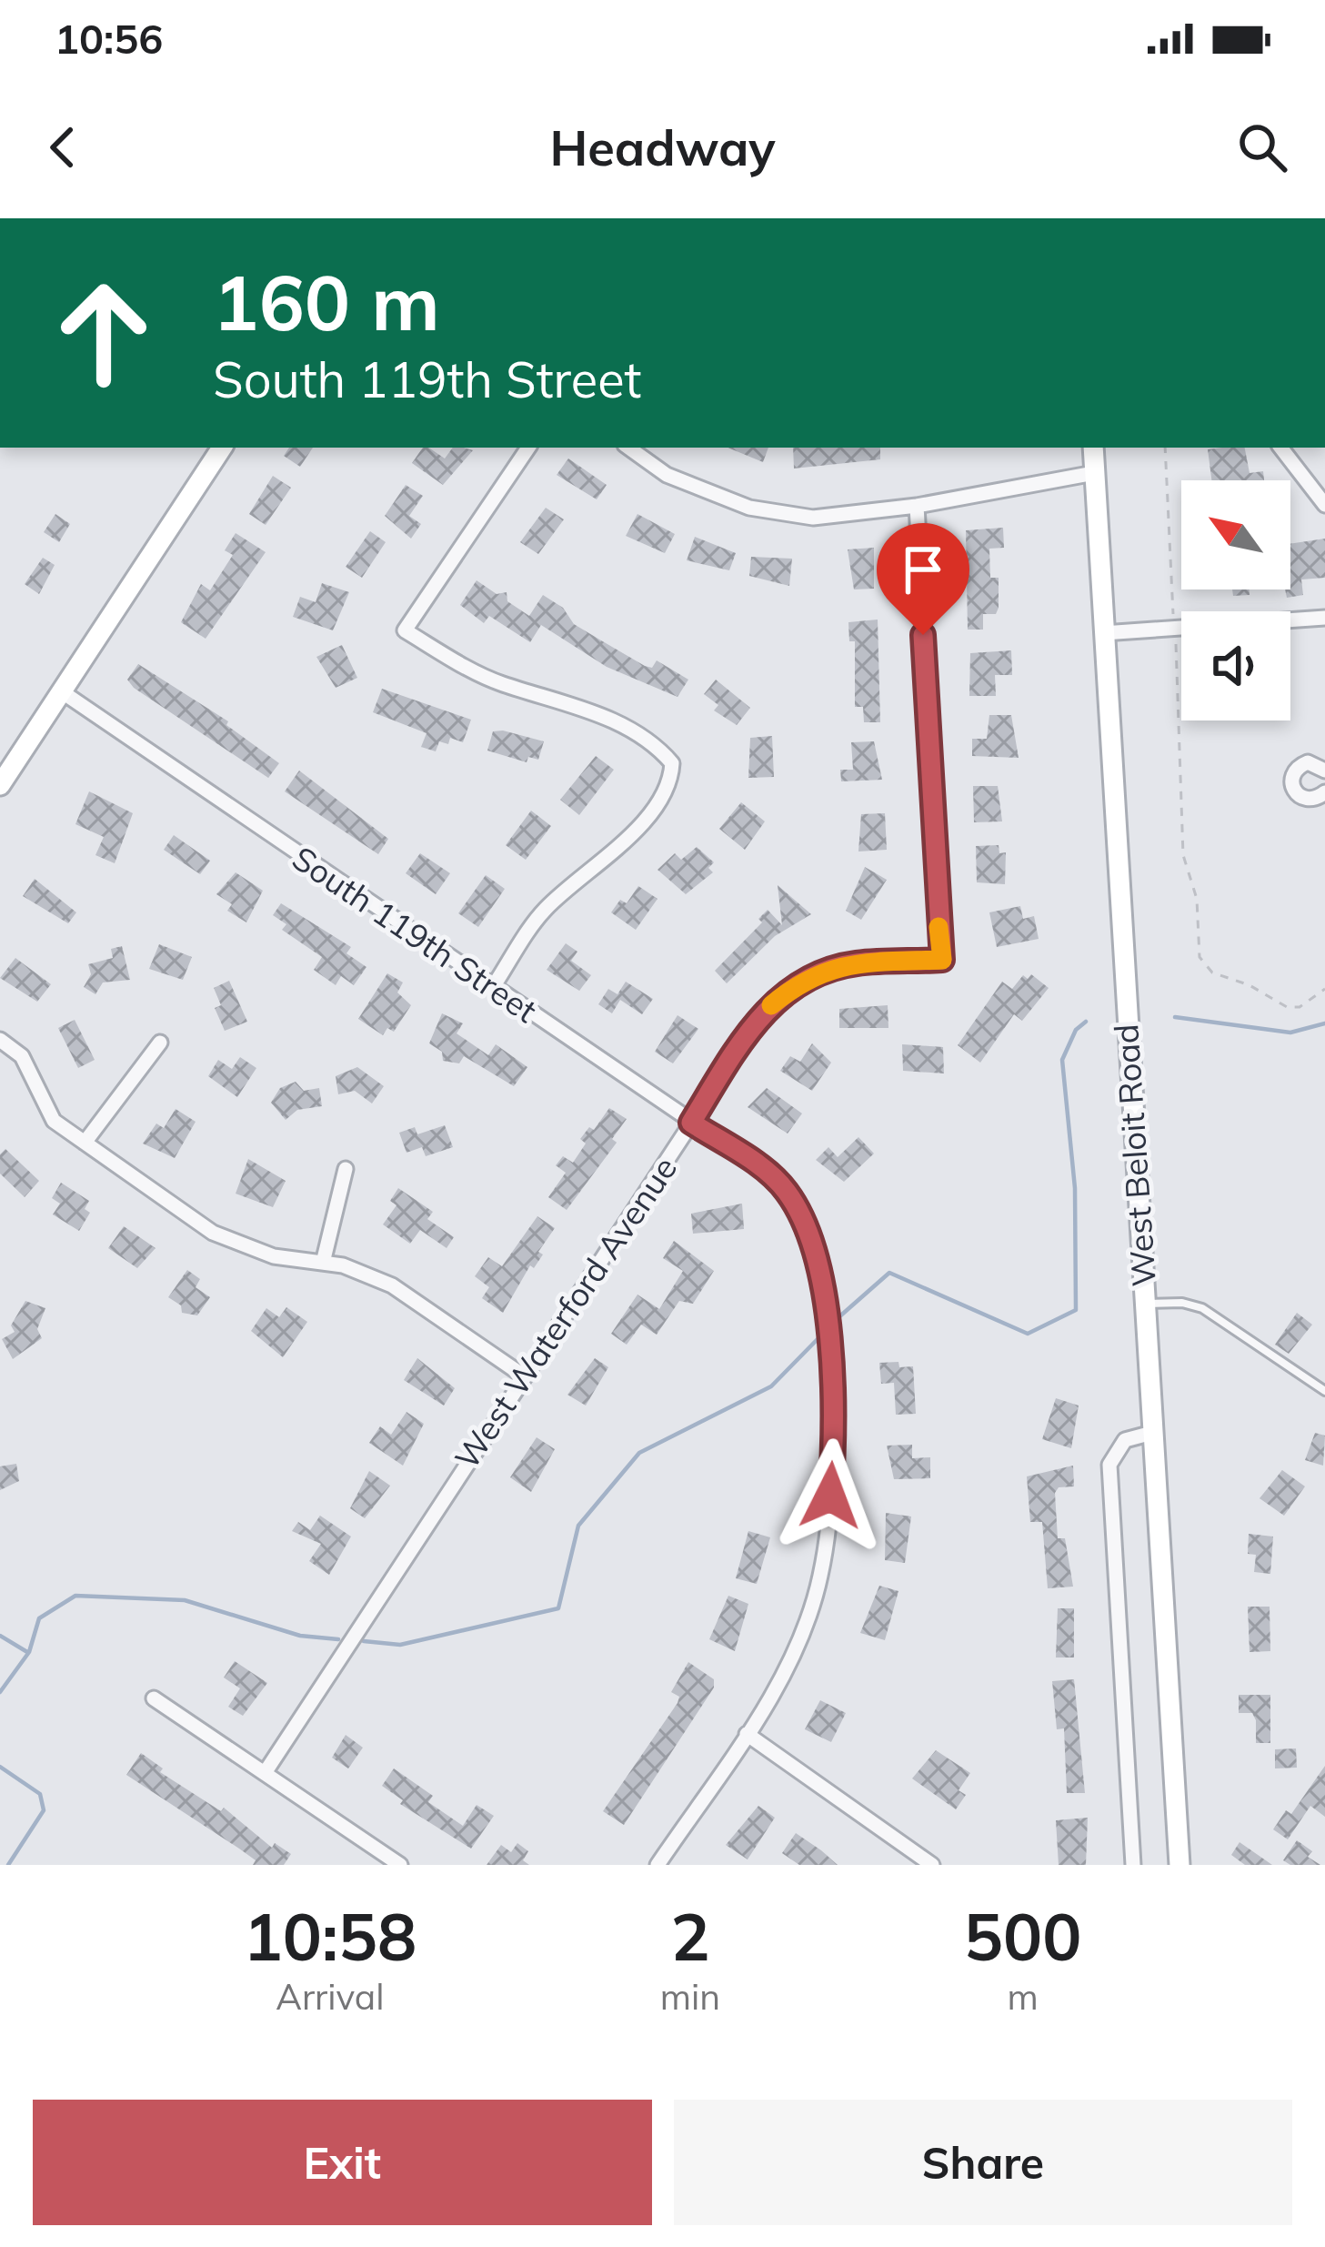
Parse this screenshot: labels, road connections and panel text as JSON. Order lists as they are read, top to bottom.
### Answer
{
  "streets": {
    "main road": ["West Beloit Road"],
    "street": ["South 119th Street", "West Waterford Avenue"]
  },
  "crossings": [
    ["South 119th Street", "West Waterford Avenue"]
  ],
  "north": "top left",
  "page": {
    "status": "10:56",
    "header": "Headway",
    "turn": ["160 m", "South 119th Street"],
    "eta": [
      "10:58",
      "Arrival",
      "2",
      "min",
      "500",
      "m"
    ],
    "buttons": ["Exit", "Share"]
  }
}
